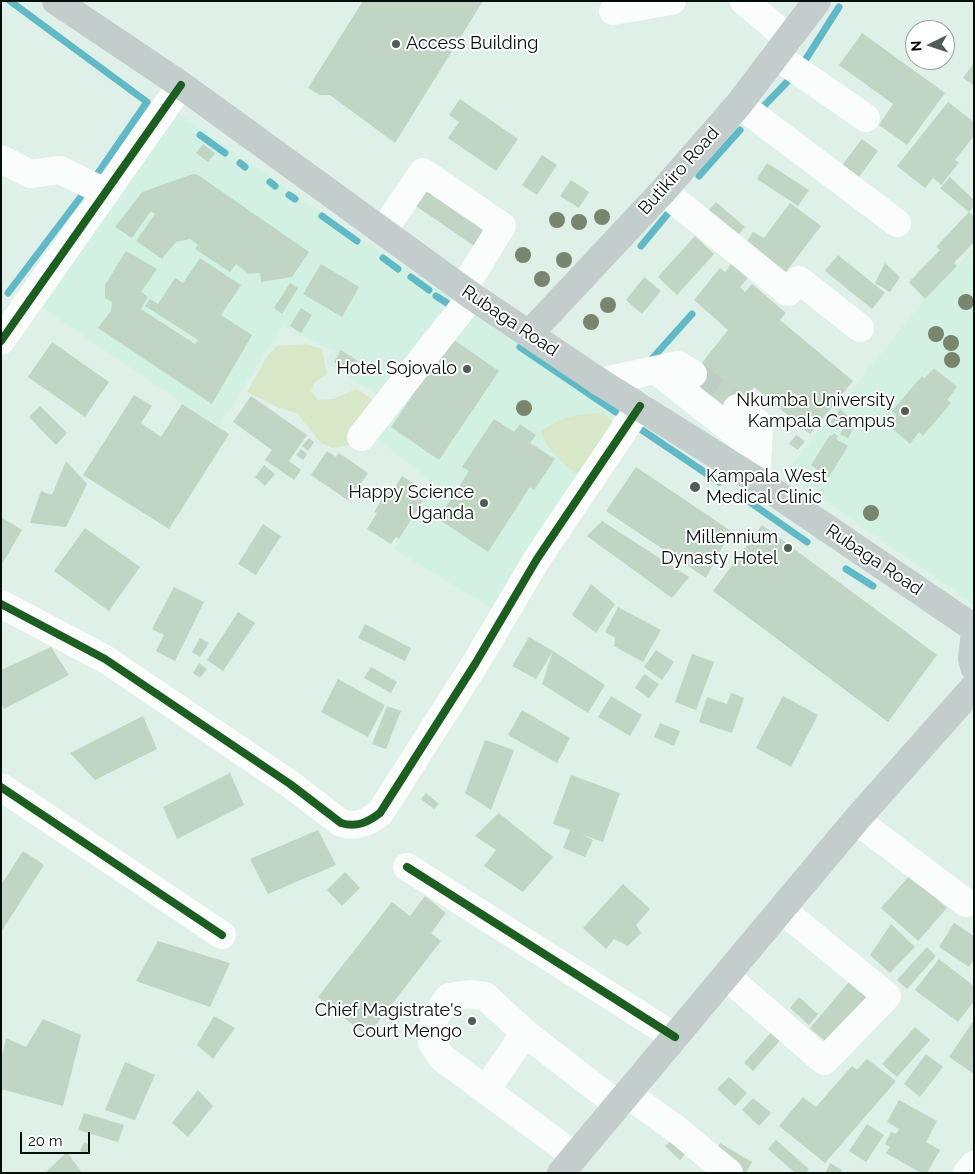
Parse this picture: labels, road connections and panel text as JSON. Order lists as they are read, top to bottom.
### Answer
{
  "streets": {
    "main road": ["Butikiro Road", "Rubaga Road"]
  },
  "crossings": [
    ["Butikiro Road", "Rubaga Road"]
  ],
  "places": [
    "Access Building",
    "Hotel Sojovalo",
    "Nkumba University Kampala Campus",
    "Kampala West Medical Clinic",
    "Happy Science Uganda",
    "Millennium Dynasty Hotel",
    "Chief Magistrate's Court Mengo"
  ],
  "scale_bar": "20 m",
  "north": "left"
}
